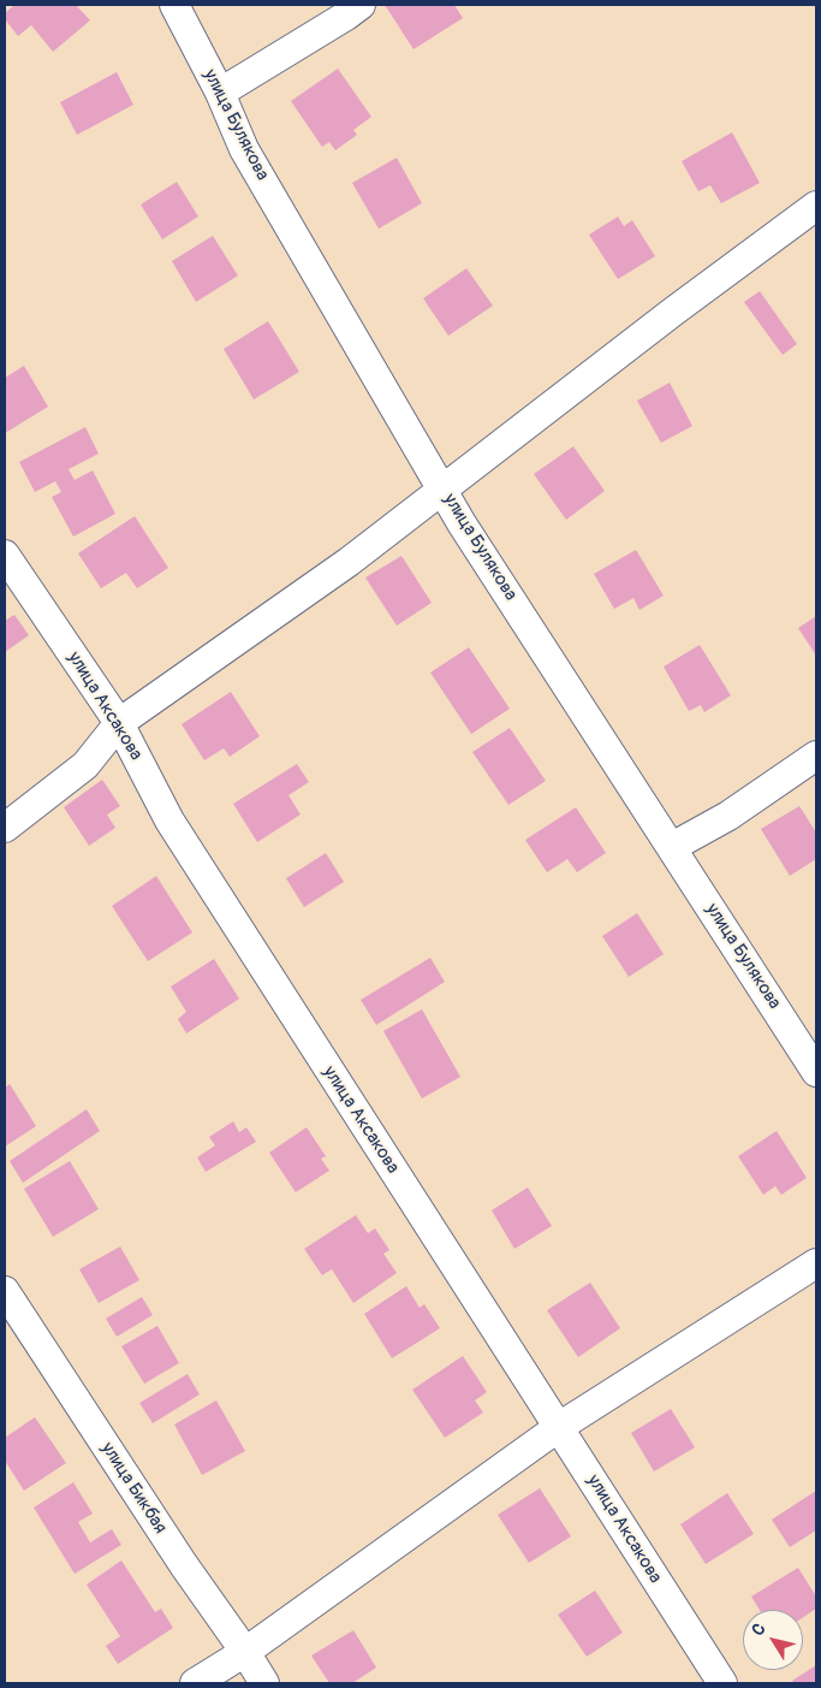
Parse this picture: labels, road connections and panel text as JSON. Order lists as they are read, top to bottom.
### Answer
{
  "streets": {
    "street": ["улица Булякова", "улица Аксакова", "улица Бикбая"]
  },
  "north": "top left"
}
